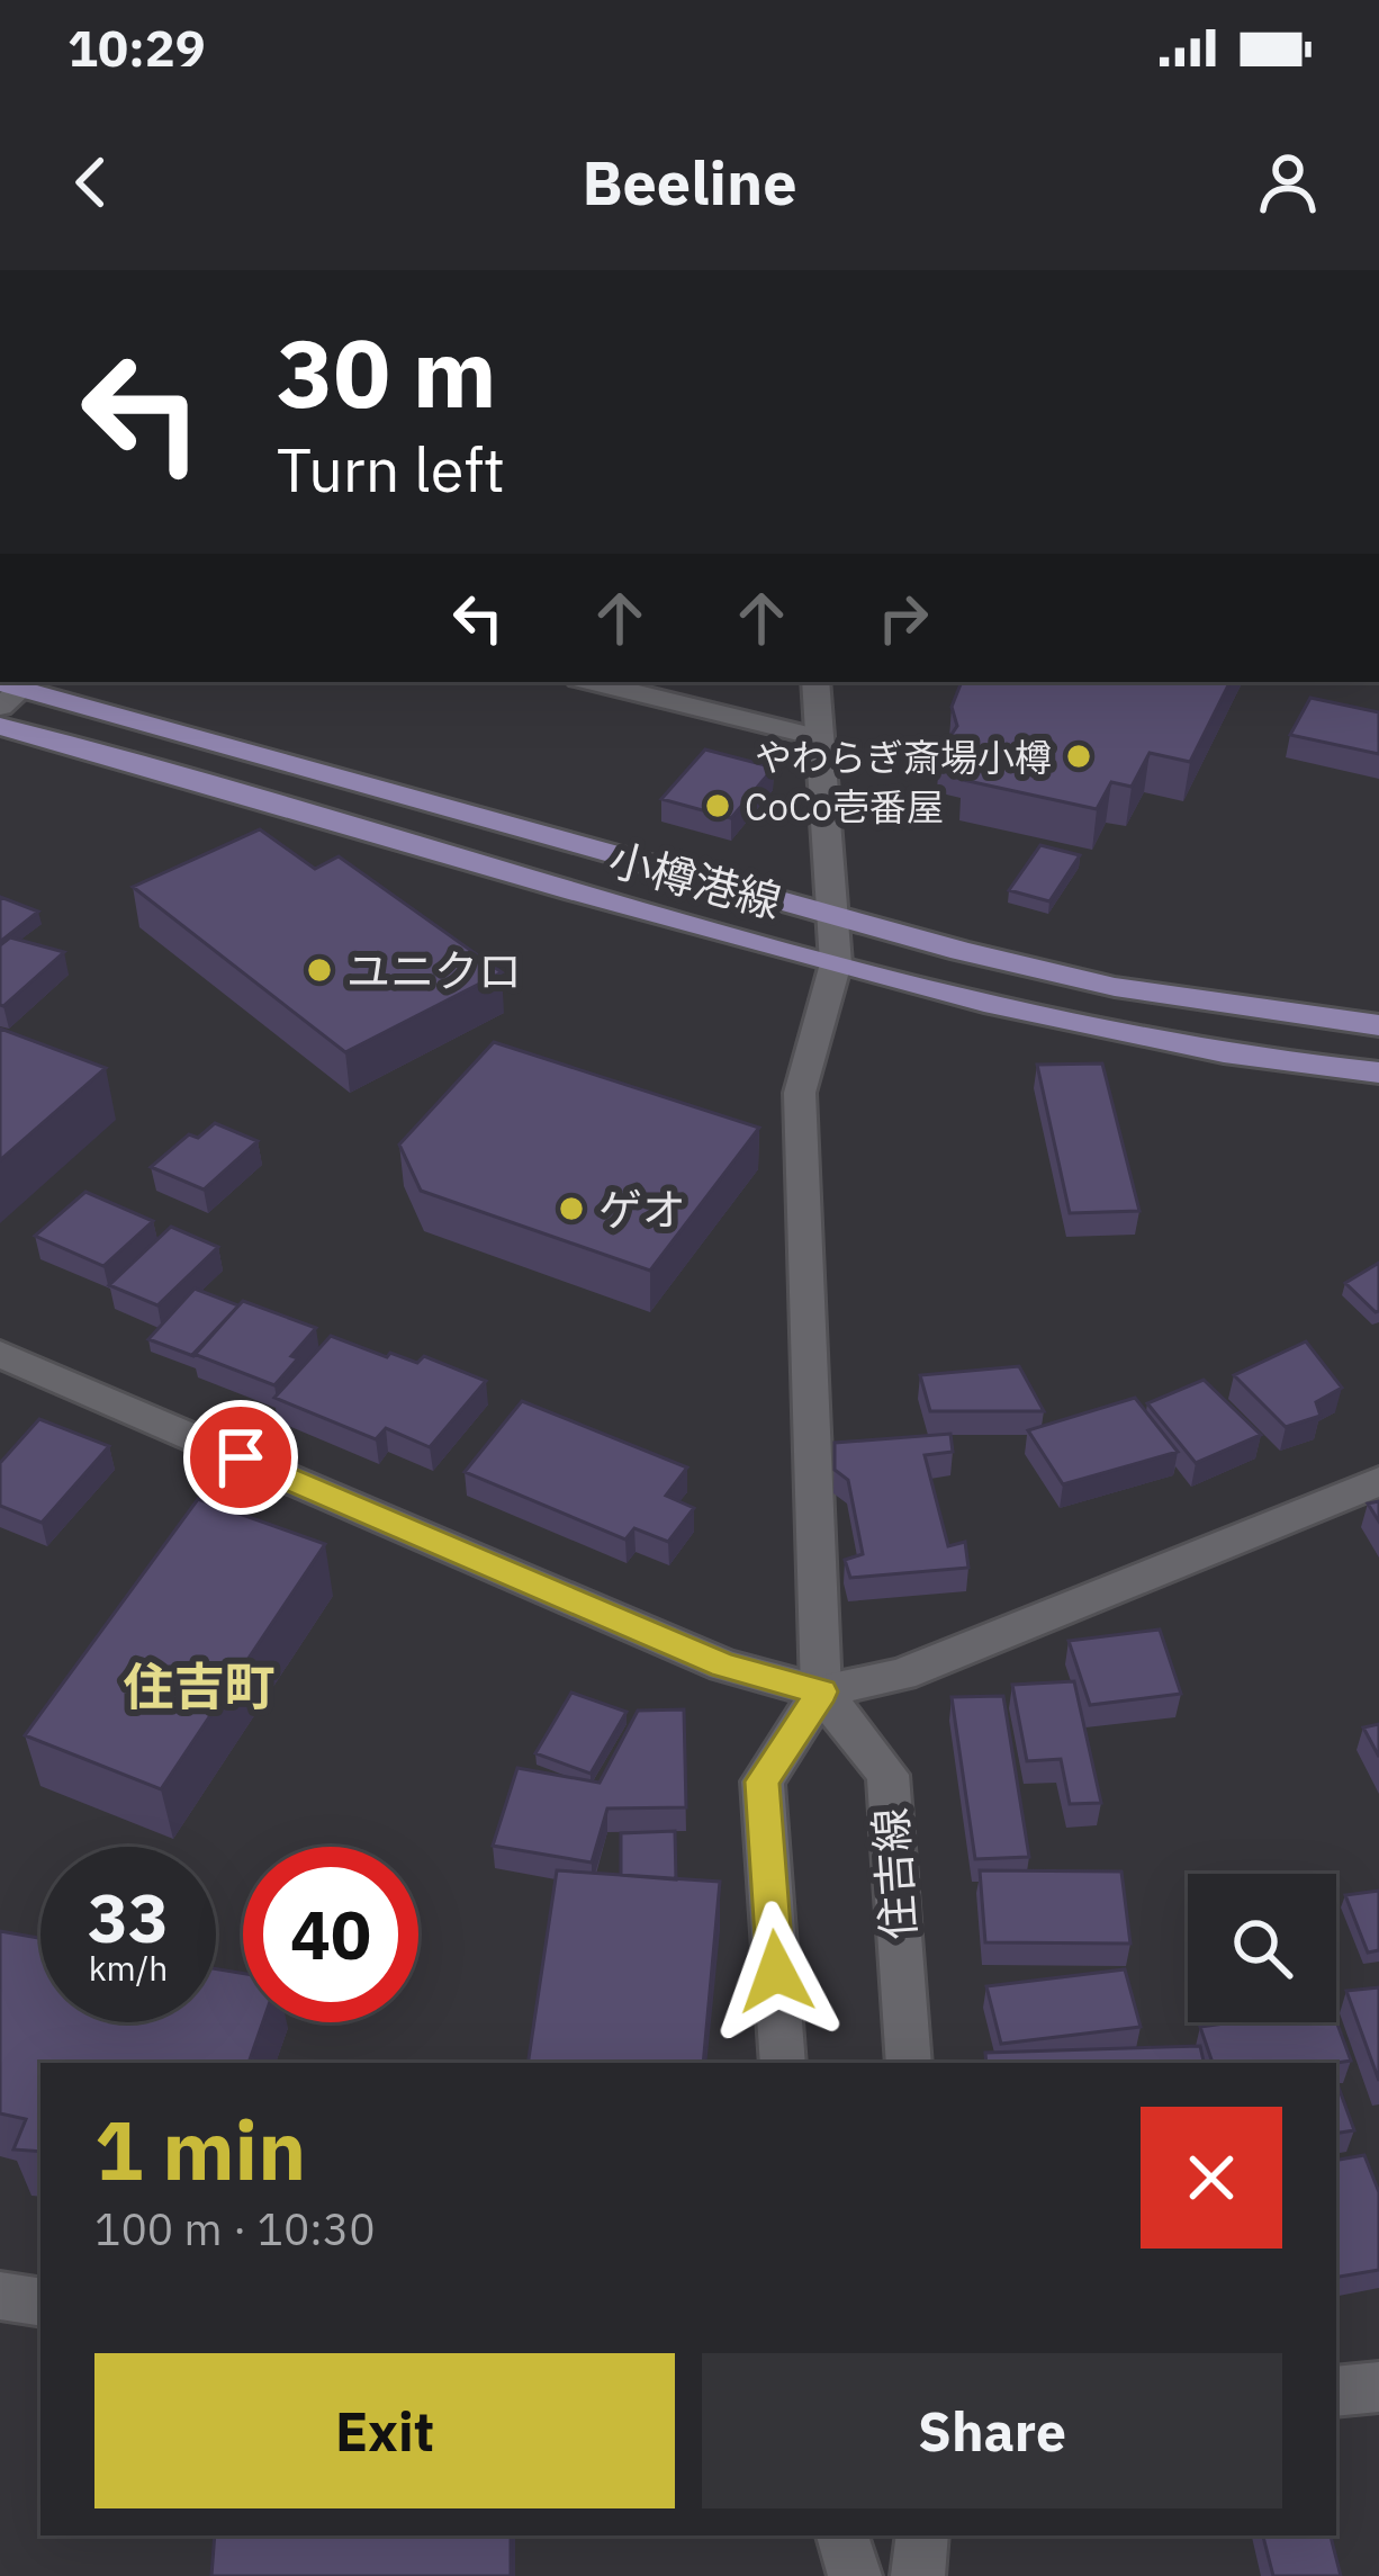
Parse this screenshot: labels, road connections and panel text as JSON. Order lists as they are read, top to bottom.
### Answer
{
  "streets": {
    "main road": ["小樽港線"],
    "street": ["住吉線"]
  },
  "districts": ["住吉町"],
  "places": [
    "やわらぎ斎場小樽",
    "CoCo壱番屋",
    "ユニクロ",
    "ゲオ"
  ],
  "page": {
    "status": "10:29",
    "header": "Beeline",
    "turn": ["30 m", "Turn left"],
    "speed": "33 km/h",
    "limit": "40",
    "heading": ["1 min", "100 m · 10:30"],
    "buttons": ["Exit", "Share"]
  }
}
